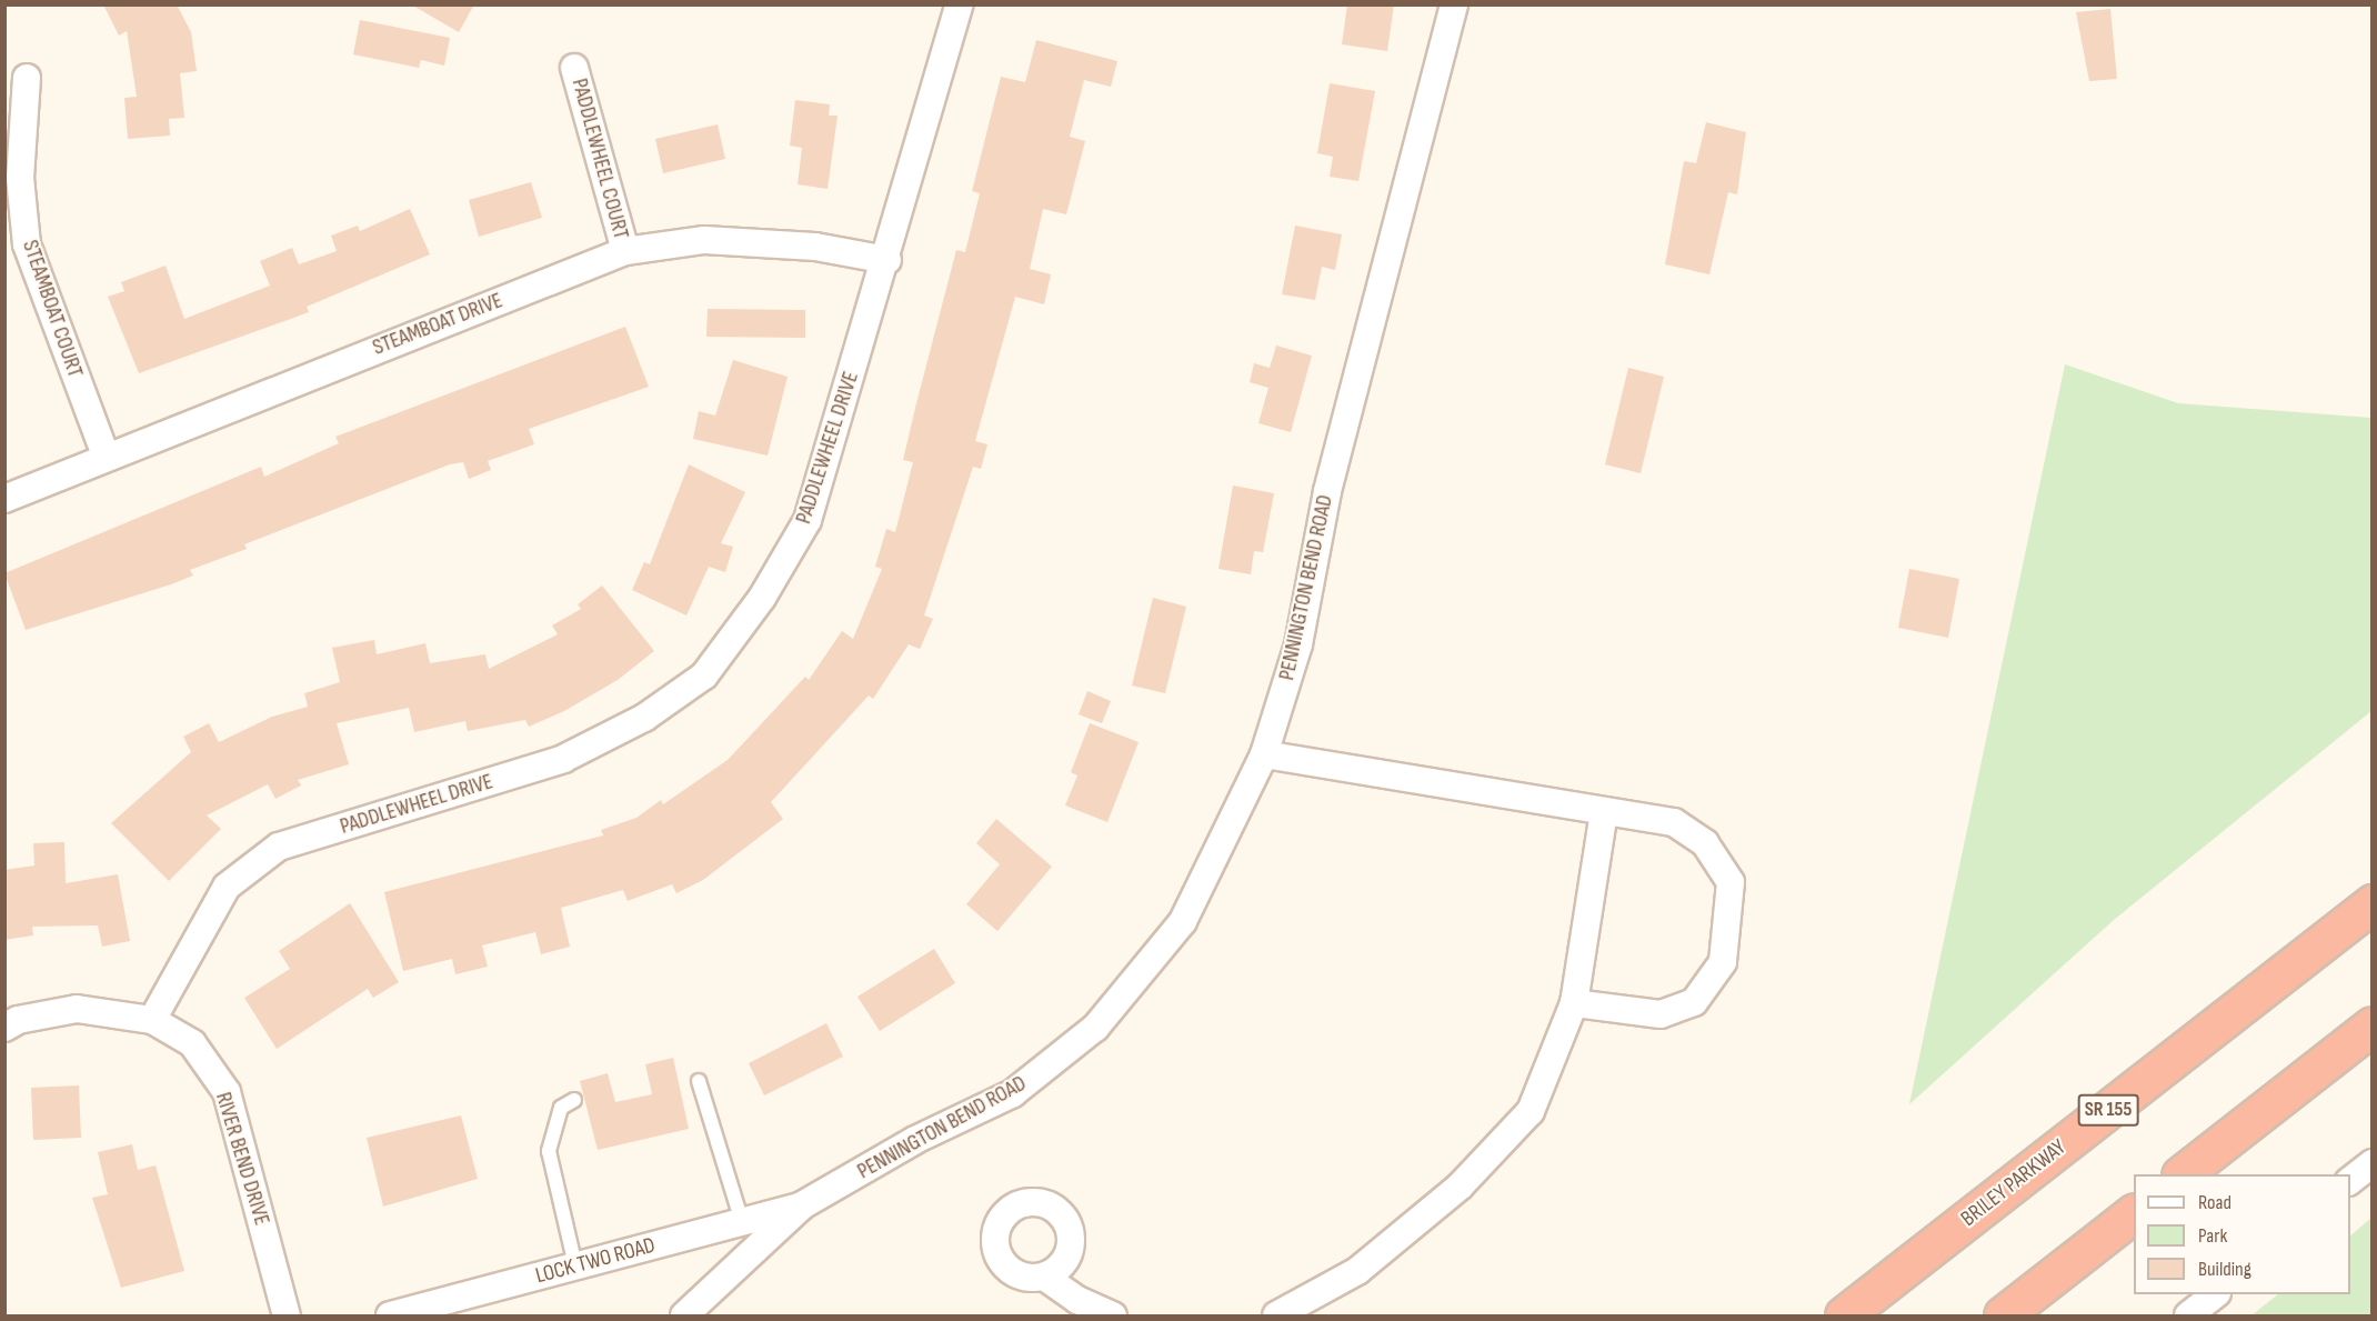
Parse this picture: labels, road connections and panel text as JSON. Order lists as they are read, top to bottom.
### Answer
{
  "streets": {
    "highway": ["SR 155", "BRILEY PARKWAY"],
    "street": [
      "PADDLEWHEEL COURT",
      "STEAMBOAT COURT",
      "STEAMBOAT DRIVE",
      "PADDLEWHEEL DRIVE",
      "PENNINGTON BEND ROAD",
      "RIVER BEND DRIVE",
      "LOCK TWO ROAD"
    ]
  },
  "crossings": [
    ["PADDLEWHEEL COURT", "STEAMBOAT DRIVE"],
    ["STEAMBOAT COURT", "STEAMBOAT DRIVE"],
    ["STEAMBOAT DRIVE", "PADDLEWHEEL DRIVE"],
    ["PADDLEWHEEL DRIVE", "RIVER BEND DRIVE"],
    ["PENNINGTON BEND ROAD", "LOCK TWO ROAD"]
  ],
  "legend": ["Road", "Park", "Building"]
}
